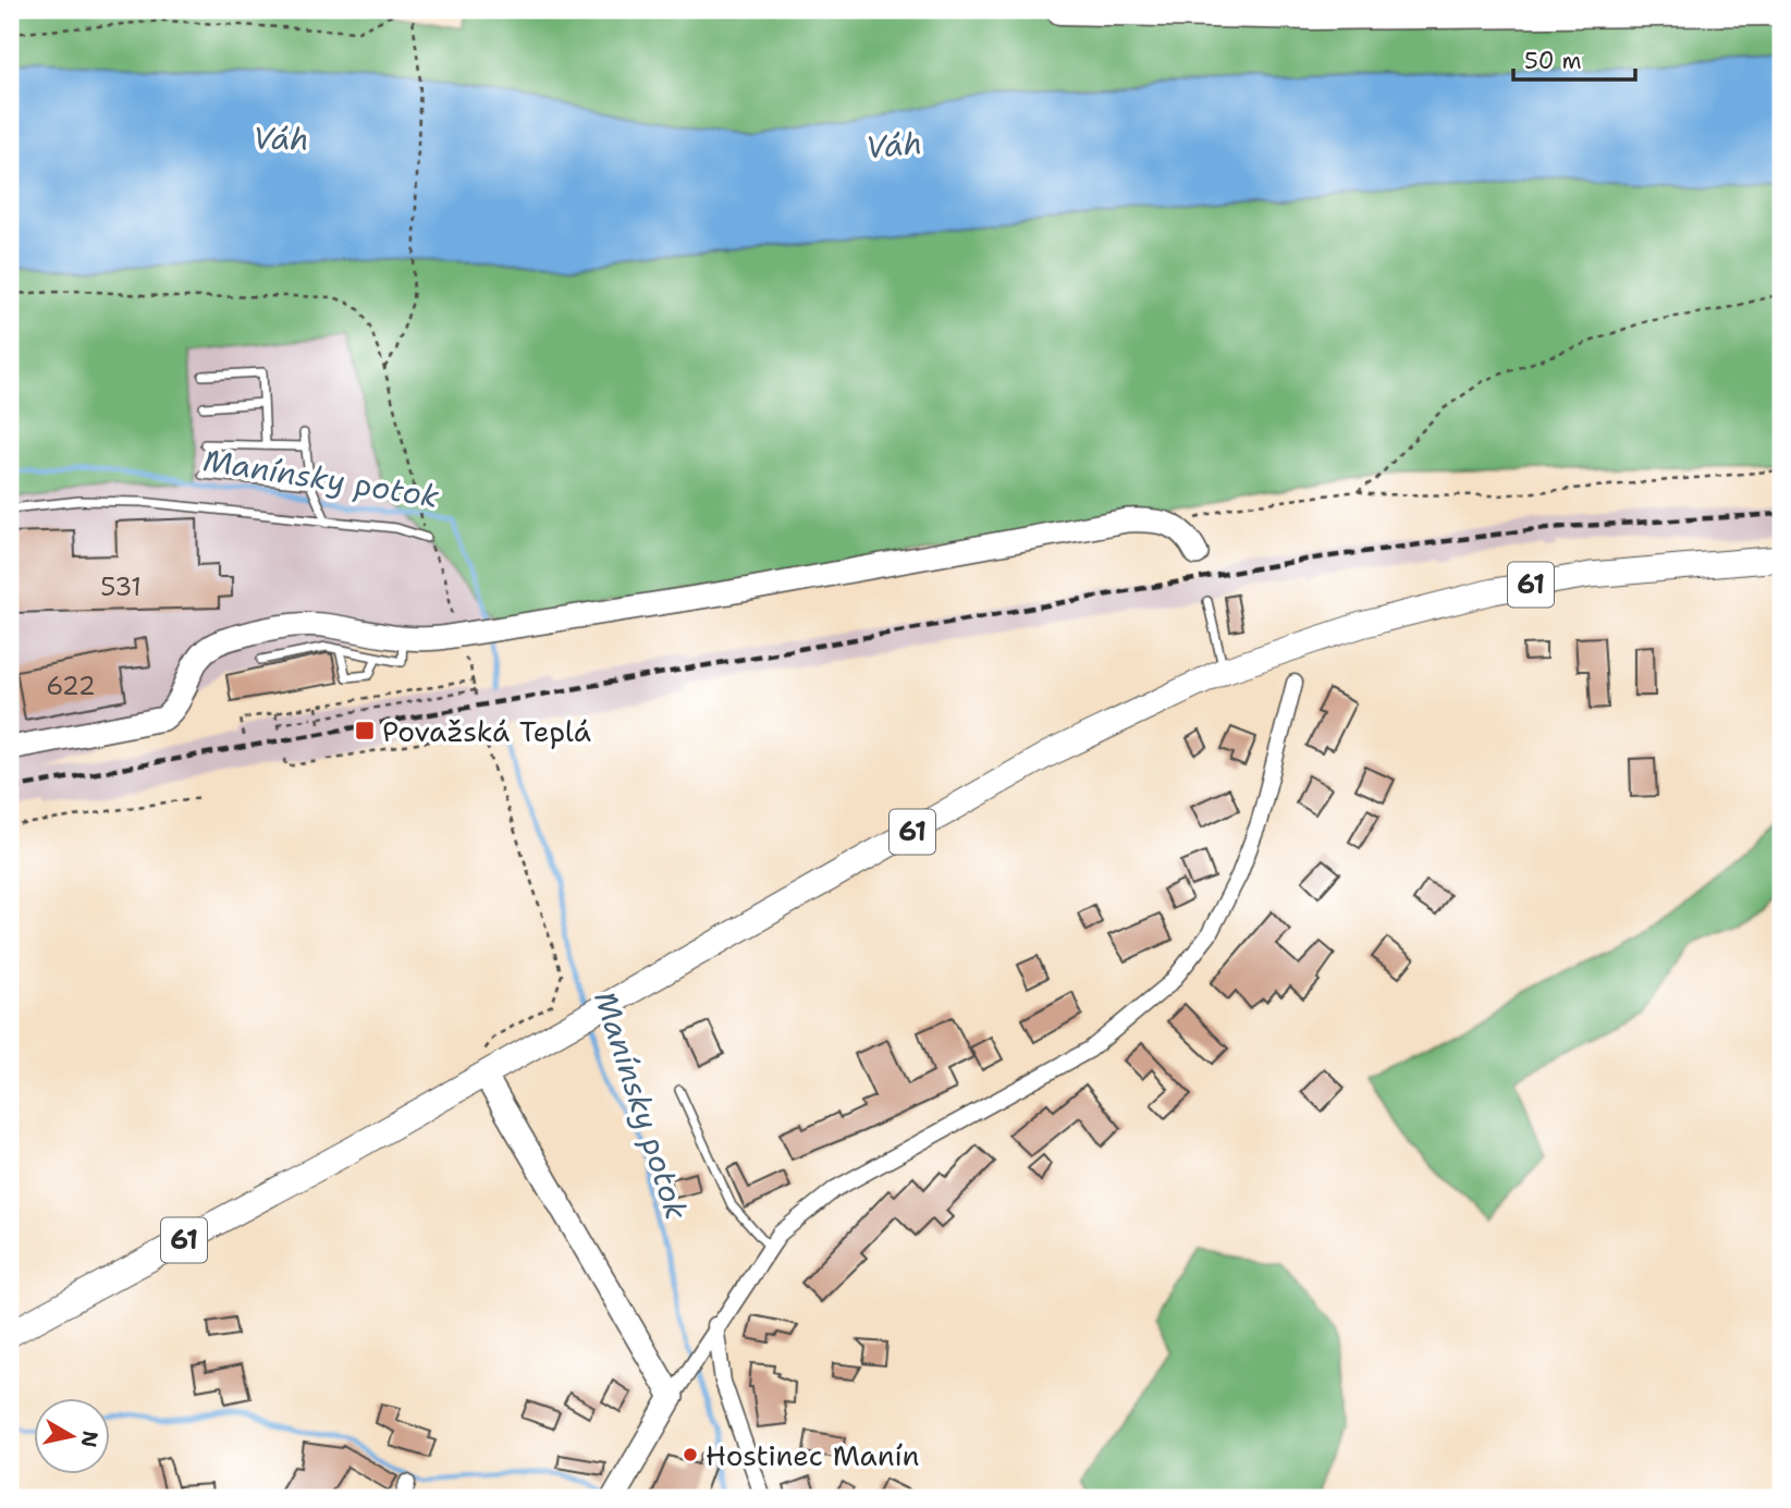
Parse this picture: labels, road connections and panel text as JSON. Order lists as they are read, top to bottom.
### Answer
{
  "streets": {
    "main road": ["61"]
  },
  "water": ["Váh", "Manínsky potok"],
  "places": {
    "transit": ["Považská Teplá"],
    "other": ["Hostinec Manín"]
  },
  "house_numbers": ["531", "622"],
  "scale_bar": "50 m",
  "north": "right"
}
